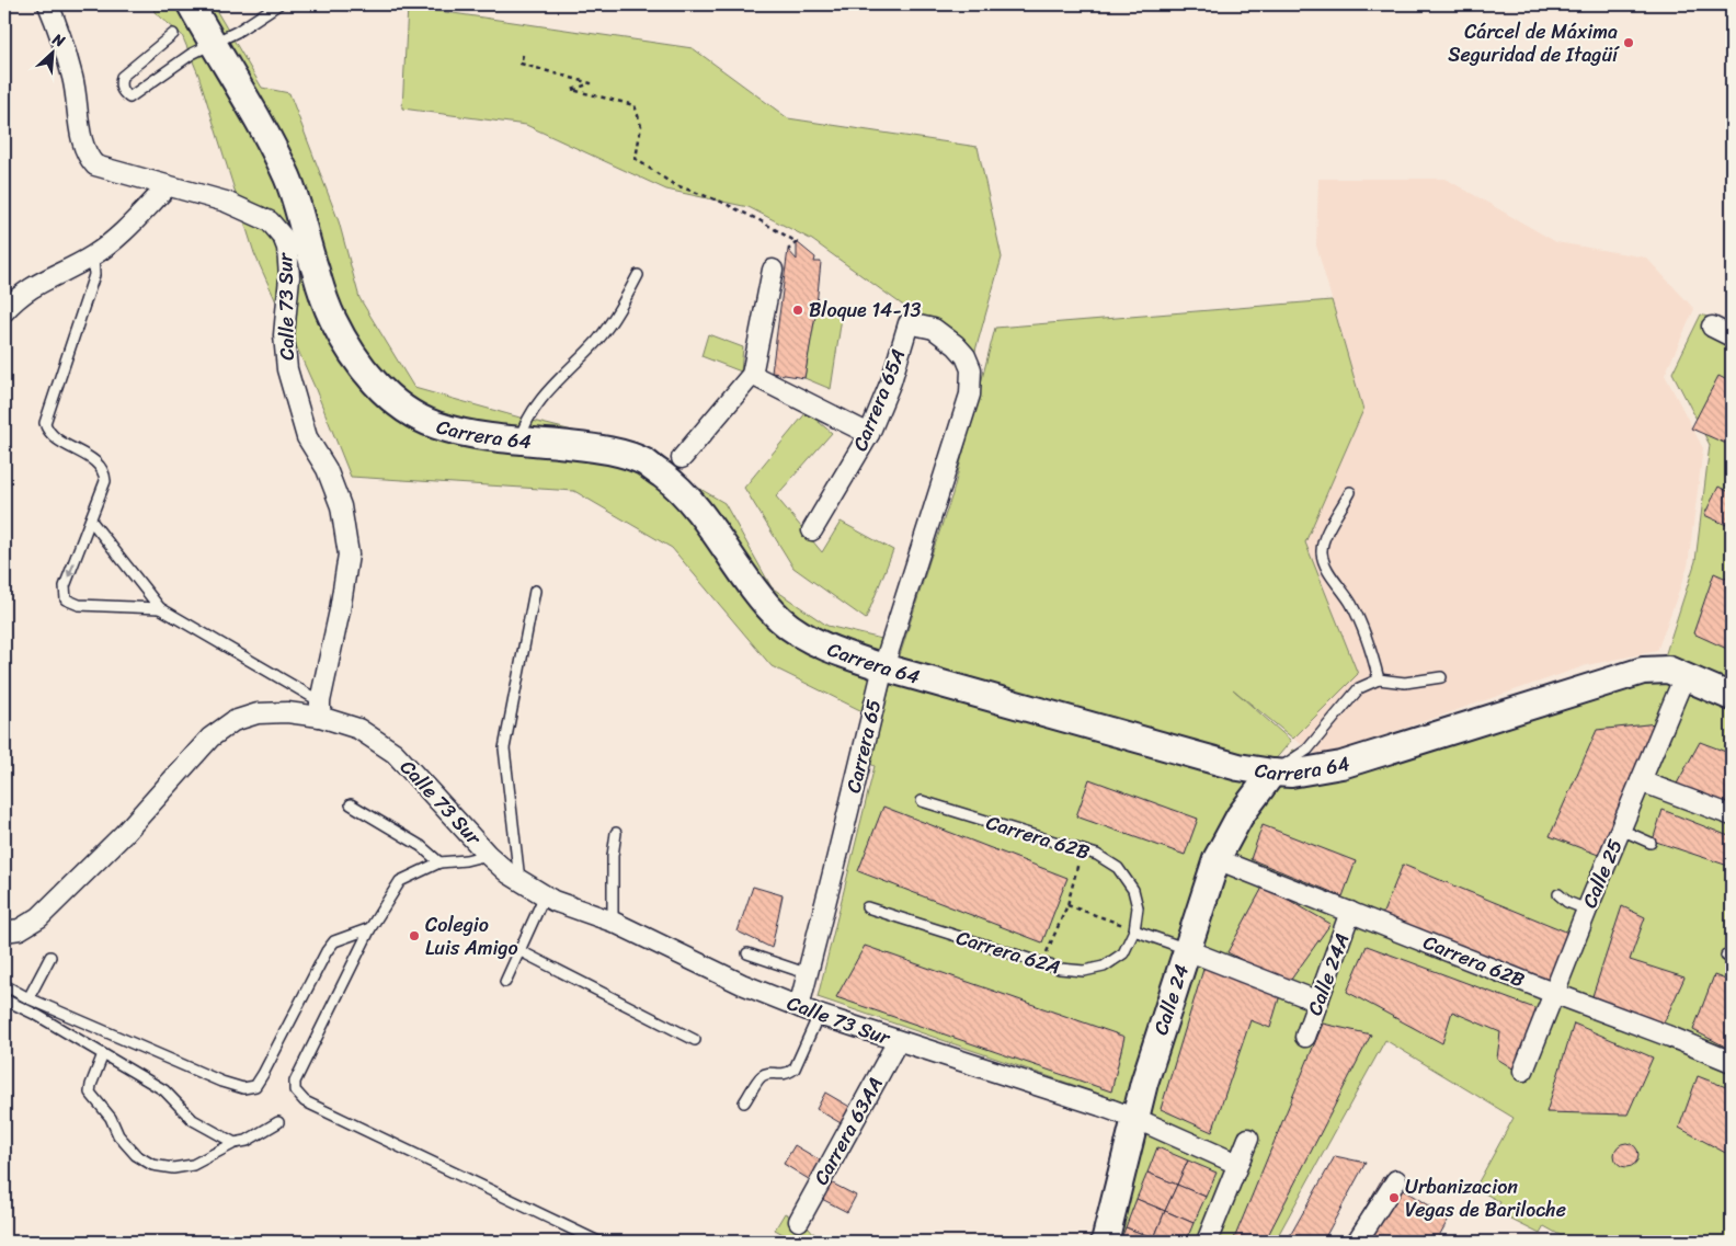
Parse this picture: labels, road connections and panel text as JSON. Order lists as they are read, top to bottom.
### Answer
{
  "streets": {
    "street": [
      "Calle 73 Sur",
      "Carrera 65A",
      "Carrera 64",
      "Carrera 65",
      "Carrera 62B",
      "Calle 25",
      "Calle 24A",
      "Calle 24",
      "Carrera 63AA"
    ],
    "lane": ["Carrera 62A"]
  },
  "crossings": [
    ["Calle 73 Sur", "Carrera 65"],
    ["Calle 73 Sur", "Calle 24"],
    ["Calle 73 Sur", "Carrera 63AA"],
    ["Carrera 65A", "Carrera 65"],
    ["Carrera 64", "Carrera 65"],
    ["Carrera 64", "Calle 25"],
    ["Carrera 64", "Calle 24"],
    ["Carrera 62B", "Calle 25"],
    ["Carrera 62B", "Carrera 62A"],
    ["Carrera 62B", "Calle 24A"],
    ["Carrera 62B", "Calle 24"]
  ],
  "places": [
    "Cárcel de Máxima Seguridad de Itagüí",
    "Bloque 14-13",
    "Colegio Luis Amigo",
    "Urbanizacion Vegas de Bariloche"
  ],
  "north": "top right"
}
